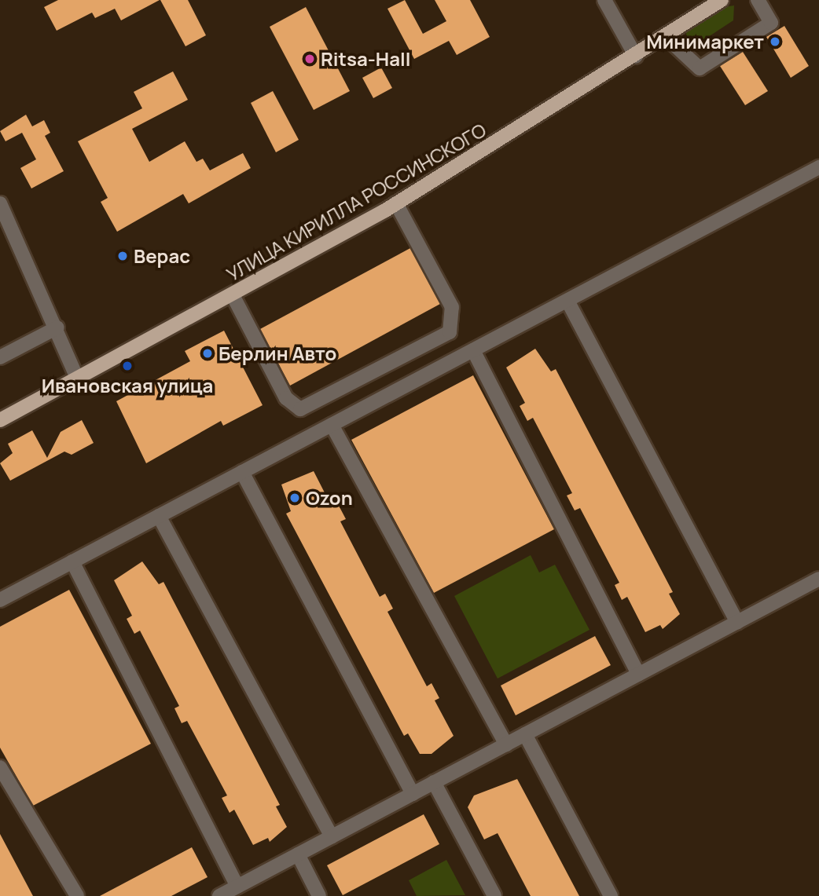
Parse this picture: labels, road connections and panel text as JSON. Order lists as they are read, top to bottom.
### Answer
{
  "streets": {
    "main road": ["УЛИЦА КИРИЛЛА РОССИНСКОГО"]
  },
  "places": [
    "Минимаркет",
    "Ritsa-Hall",
    "Верас",
    "Берлин Авто",
    "Ивановская улица",
    "Ozon"
  ]
}
